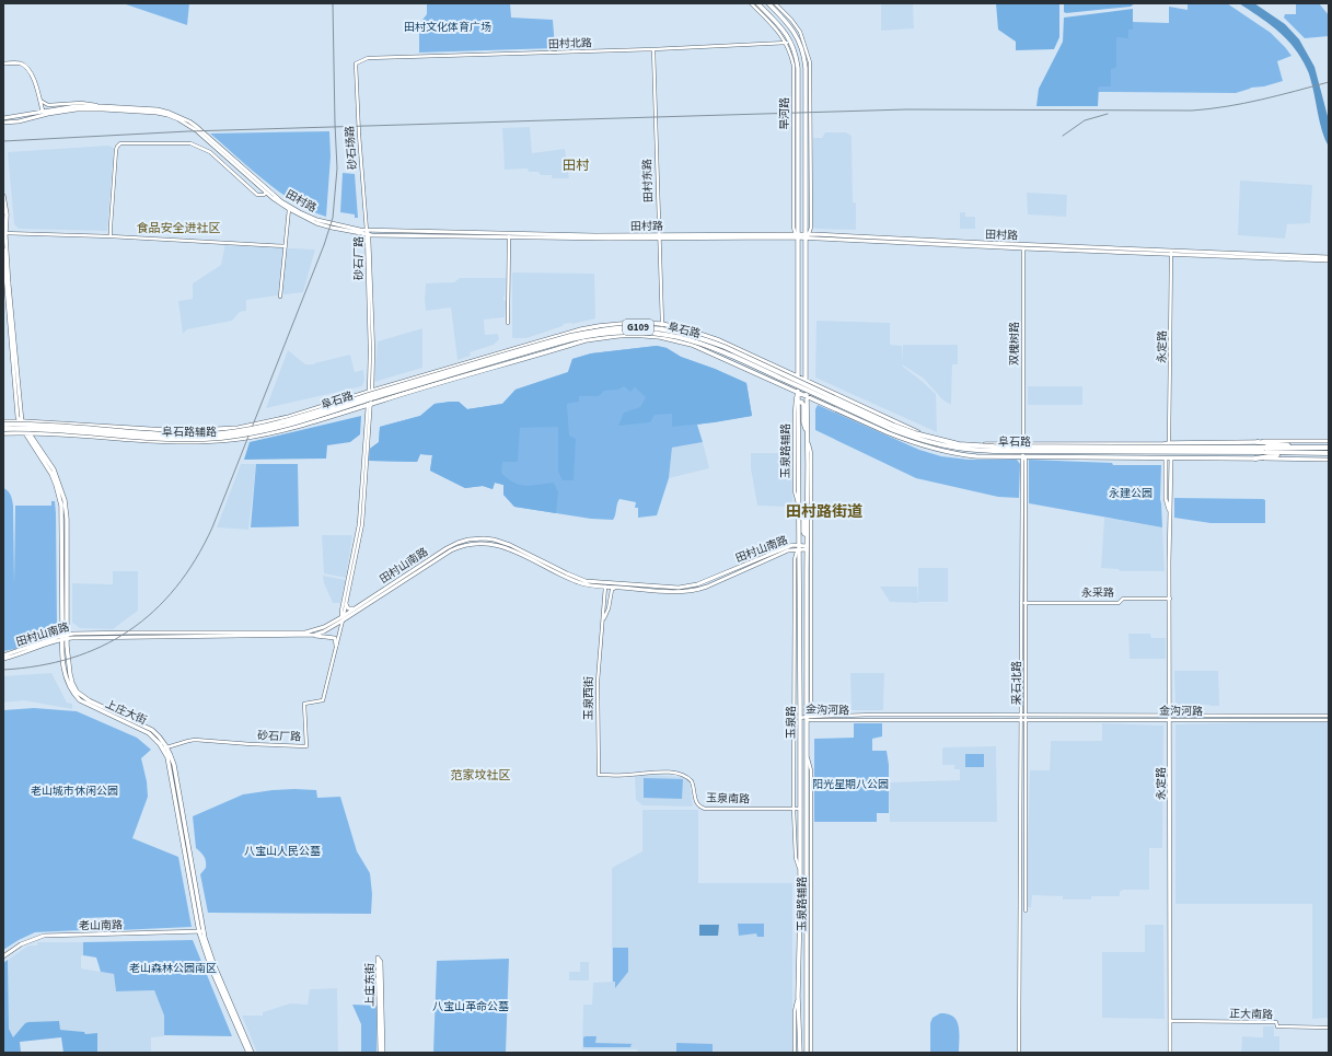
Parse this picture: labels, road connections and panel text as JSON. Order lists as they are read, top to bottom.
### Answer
{
  "streets": {
    "highway": ["G109", "阜石路"],
    "main road": [
      "旱河路",
      "田村路",
      "永定路",
      "阜石路辅路",
      "田村山南路",
      "上庄大街",
      "玉泉路",
      "老山南路",
      "上庄东街"
    ],
    "street": [
      "田村北路",
      "砂石场路",
      "田村东路",
      "砂石厂路",
      "双槐树路",
      "玉泉路辅路",
      "永采路",
      "采石北路",
      "玉泉西街",
      "金沟河路",
      "玉泉南路",
      "正大南路"
    ]
  },
  "crossings": [
    ["田村北路", "旱河路"],
    ["田村北路", "砂石场路"],
    ["田村北路", "田村东路"],
    ["旱河路", "田村路"],
    ["旱河路", "阜石路"],
    ["旱河路", "玉泉路辅路"],
    ["旱河路", "玉泉路"],
    ["砂石场路", "田村路"],
    ["砂石场路", "砂石厂路"],
    ["田村东路", "田村路"],
    ["田村东路", "阜石路"],
    ["田村路", "砂石厂路"],
    ["田村路", "双槐树路"],
    ["田村路", "永定路"],
    ["砂石厂路", "阜石路"],
    ["砂石厂路", "阜石路辅路"],
    ["砂石厂路", "田村山南路"],
    ["砂石厂路", "上庄大街"],
    ["阜石路", "双槐树路"],
    ["阜石路", "永定路"],
    ["阜石路", "阜石路辅路"],
    ["阜石路", "玉泉路辅路"],
    ["阜石路", "采石北路"],
    ["阜石路", "上庄大街"],
    ["阜石路", "玉泉路"],
    ["双槐树路", "采石北路"],
    ["永定路", "永采路"],
    ["永定路", "金沟河路"],
    ["永定路", "正大南路"],
    ["阜石路辅路", "上庄大街"],
    ["玉泉路辅路", "金沟河路"],
    ["玉泉路辅路", "玉泉路"],
    ["田村山南路", "上庄大街"],
    ["田村山南路", "玉泉路"],
    ["永采路", "采石北路"],
    ["采石北路", "金沟河路"],
    ["玉泉西街", "玉泉南路"],
    ["金沟河路", "玉泉路"],
    ["上庄大街", "老山南路"],
    ["玉泉路", "玉泉南路"]
  ],
  "districts": [
    "田村",
    "食品安全进社区",
    "田村路街道",
    "范家坟社区"
  ],
  "parks": [
    "田村文化体育广场",
    "永建公园",
    "阳光星期八公园",
    "老山城市休闲公园",
    "八宝山人民公墓",
    "老山森林公园南区",
    "八宝山革命公墓"
  ]
}
